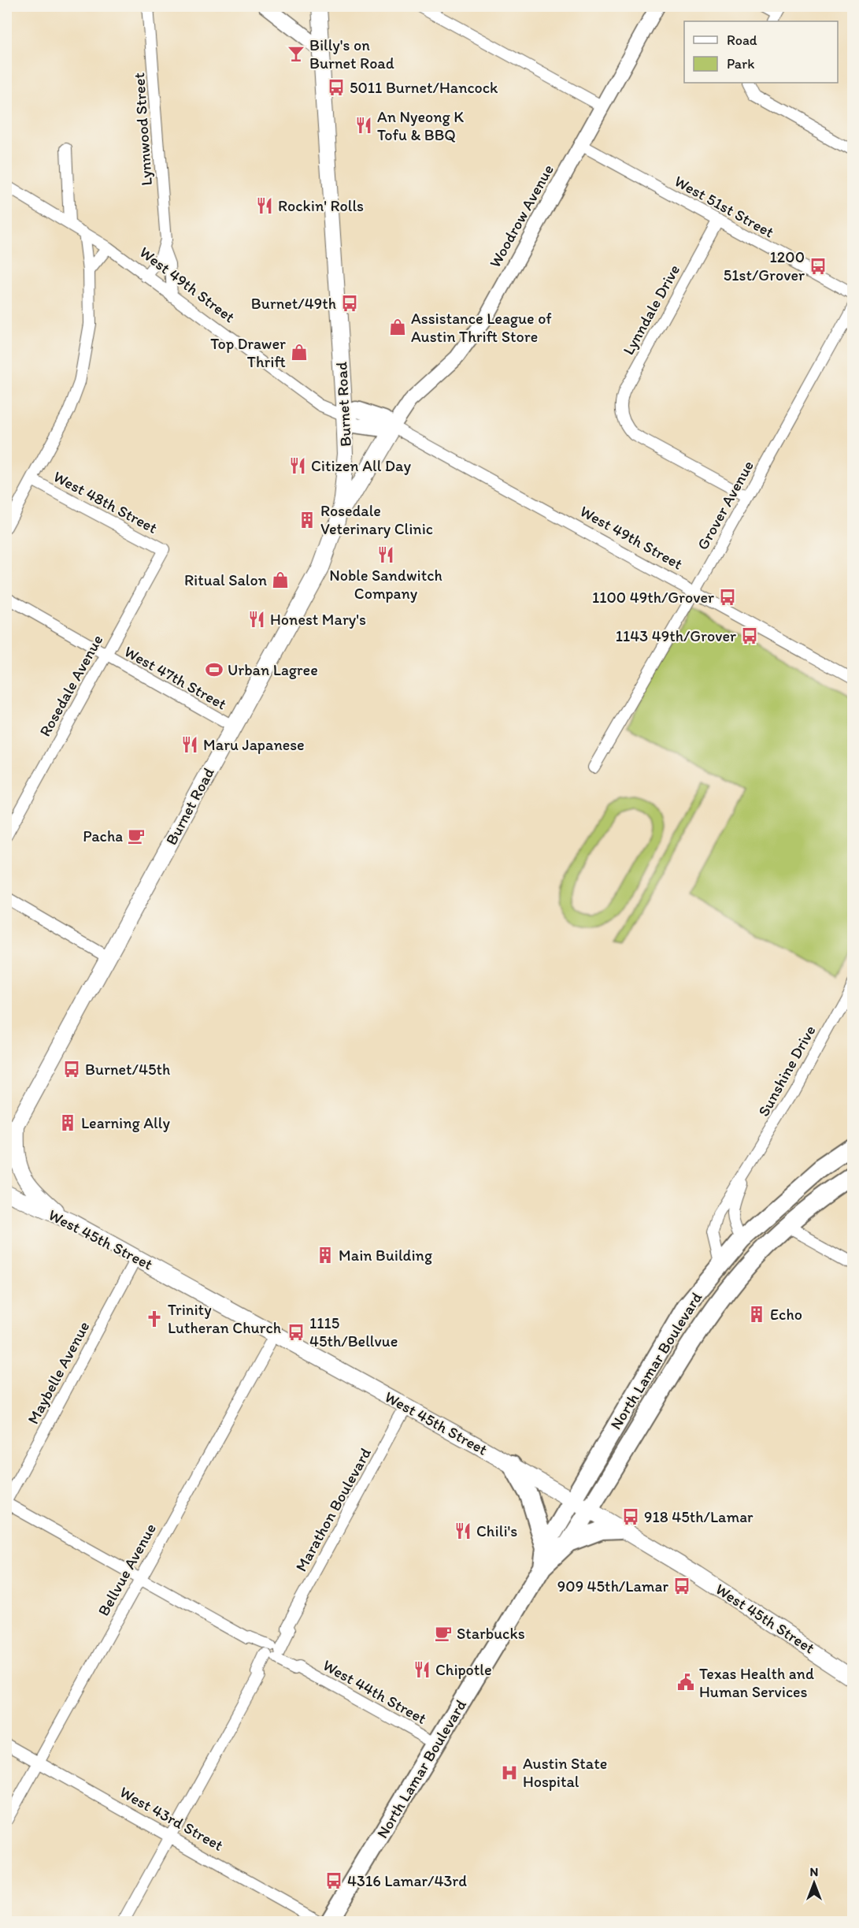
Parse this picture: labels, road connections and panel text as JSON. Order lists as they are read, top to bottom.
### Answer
{
  "streets": {
    "main road": ["Burnet Road", "West 45th Street", "North Lamar Boulevard"],
    "street": [
      "Lynnwood Street",
      "West 51st Street",
      "Woodrow Avenue",
      "West 49th Street",
      "Lynndale Drive",
      "West 48th Street",
      "Grover Avenue",
      "West 47th Street",
      "Rosedale Avenue",
      "Sunshine Drive",
      "Maybelle Avenue",
      "Marathon Boulevard",
      "Bellvue Avenue",
      "West 44th Street",
      "West 43rd Street"
    ]
  },
  "crossings": [
    ["Lynnwood Street", "West 49th Street"],
    ["West 51st Street", "Woodrow Avenue"],
    ["West 51st Street", "Lynndale Drive"],
    ["Woodrow Avenue", "West 49th Street"],
    ["West 49th Street", "Burnet Road"],
    ["West 49th Street", "Grover Avenue"],
    ["Lynndale Drive", "Grover Avenue"],
    ["Burnet Road", "West 47th Street"],
    ["West 48th Street", "Rosedale Avenue"],
    ["West 47th Street", "Rosedale Avenue"],
    ["Sunshine Drive", "North Lamar Boulevard"],
    ["West 45th Street", "North Lamar Boulevard"],
    ["West 45th Street", "Maybelle Avenue"],
    ["West 45th Street", "Marathon Boulevard"],
    ["West 45th Street", "Bellvue Avenue"],
    ["North Lamar Boulevard", "West 44th Street"],
    ["Maybelle Avenue", "West 44th Street"],
    ["Marathon Boulevard", "West 44th Street"],
    ["Marathon Boulevard", "West 43rd Street"],
    ["Bellvue Avenue", "West 44th Street"],
    ["Bellvue Avenue", "West 43rd Street"]
  ],
  "places": {
    "bar": ["Billy's on Burnet Road"],
    "bus stop": [
      "5011 Burnet/Hancock",
      "1200 51st/Grover",
      "Burnet/49th",
      "1100 49th/Grover",
      "1143 49th/Grover",
      "Burnet/45th",
      "1115 45th/Bellvue",
      "918 45th/Lamar",
      "909 45th/Lamar",
      "4316 Lamar/43rd"
    ],
    "restaurant": [
      "An Nyeong K Tofu & BBQ",
      "Rockin' Rolls",
      "Citizen All Day",
      "Noble Sandwitch Company",
      "Honest Mary's",
      "Maru Japanese",
      "Chili's",
      "Chipotle"
    ],
    "shop": ["Assistance League of Austin Thrift Store", "Top Drawer Thrift", "Ritual Salon"],
    "building": [
      "Rosedale Veterinary Clinic",
      "Learning Ally",
      "Main Building",
      "Echo"
    ],
    "sports": ["Urban Lagree"],
    "cafe": ["Pacha", "Starbucks"],
    "church": ["Trinity Lutheran Church"],
    "public building": ["Texas Health and Human Services"],
    "hospital": ["Austin State Hospital"]
  },
  "legend": ["Road", "Park"],
  "north": "top"
}
